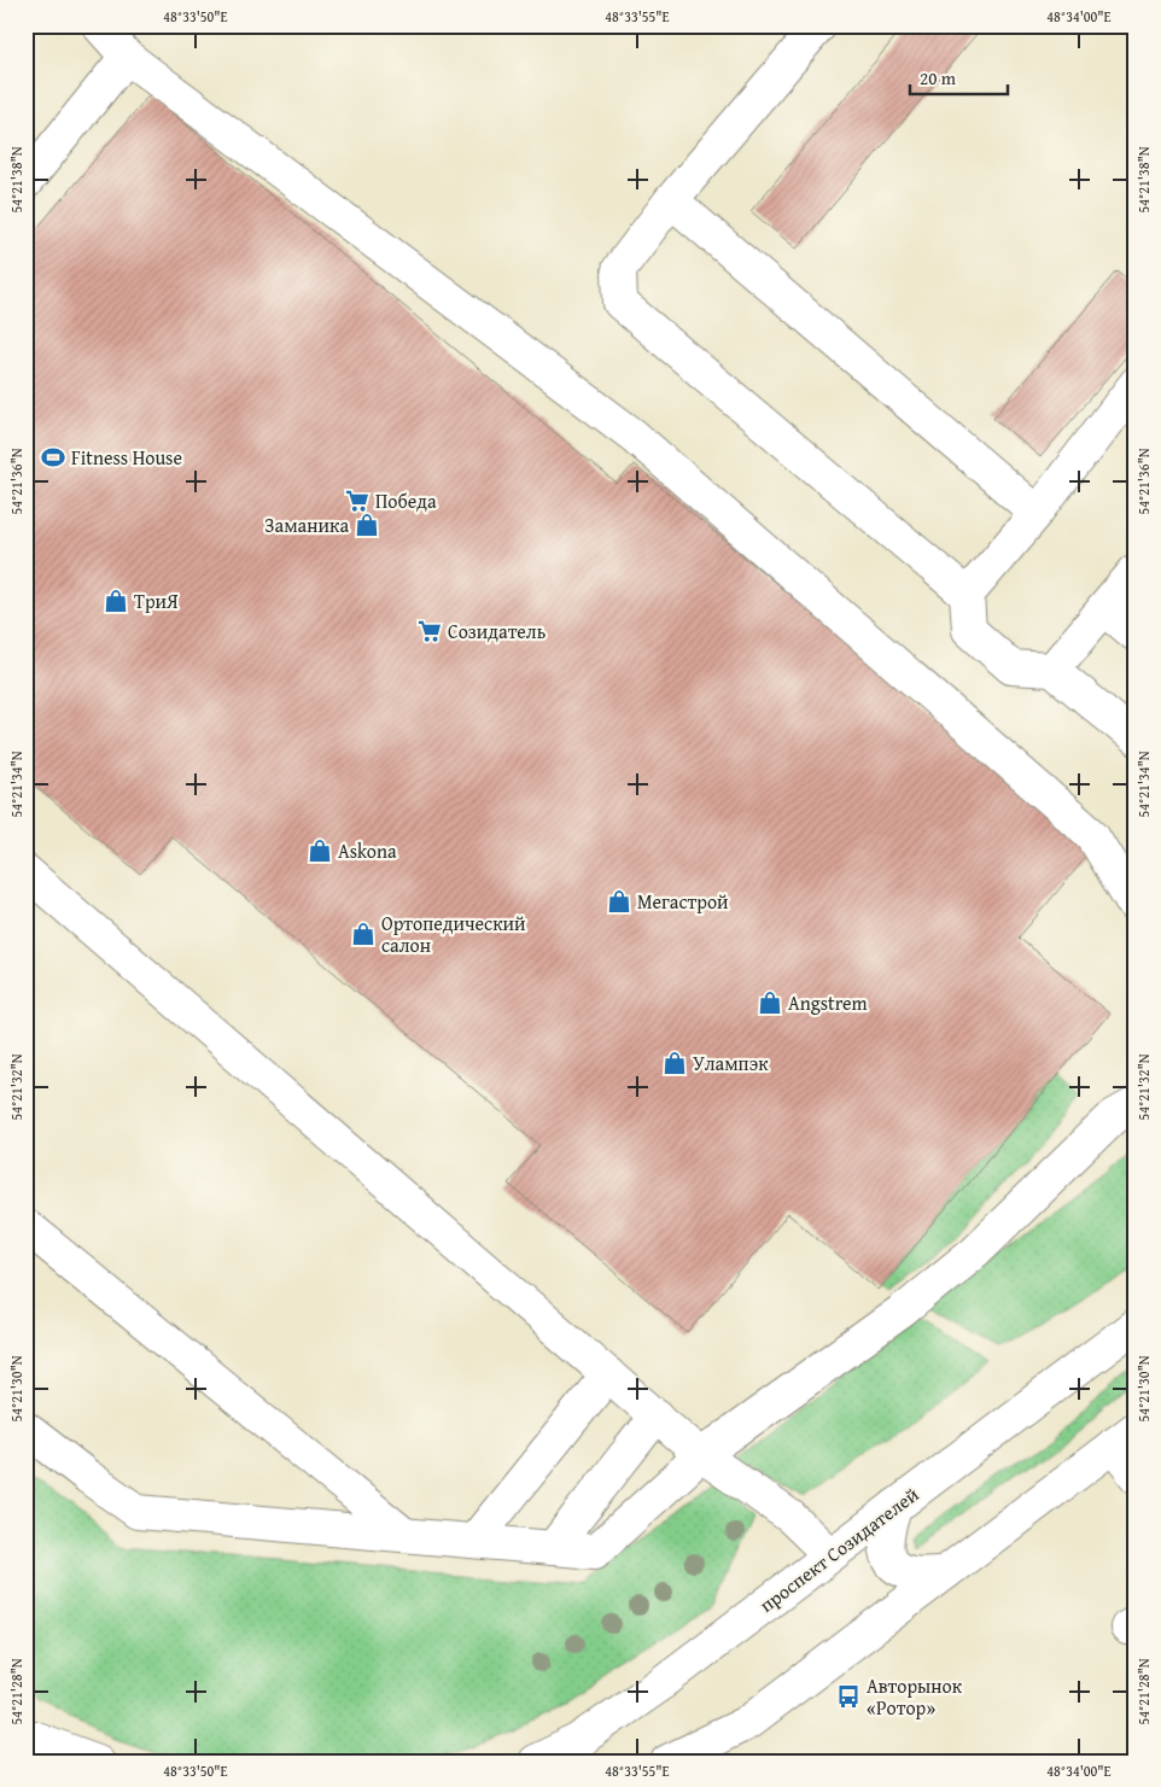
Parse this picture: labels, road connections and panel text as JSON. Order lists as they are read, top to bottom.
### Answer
{
  "streets": {
    "main road": ["проспект Созидателей"]
  },
  "places": {
    "sports": ["Fitness House"],
    "supermarket": ["Победа", "Созидатель"],
    "shop": [
      "Заманика",
      "ТриЯ",
      "Askona",
      "Мегастрой",
      "Ортопедический салон",
      "Angstrem",
      "Улампэк"
    ],
    "bus stop": ["Авторынок «Ротор»"]
  },
  "scale_bar": "20 m",
  "coordinates": [
    "48°33'50\"E",
    "48°33'55\"E",
    "48°34'00\"E",
    "54°21'38\"N",
    "54°21'36\"N",
    "54°21'34\"N",
    "54°21'32\"N",
    "54°21'30\"N",
    "54°21'28\"N"
  ]
}
